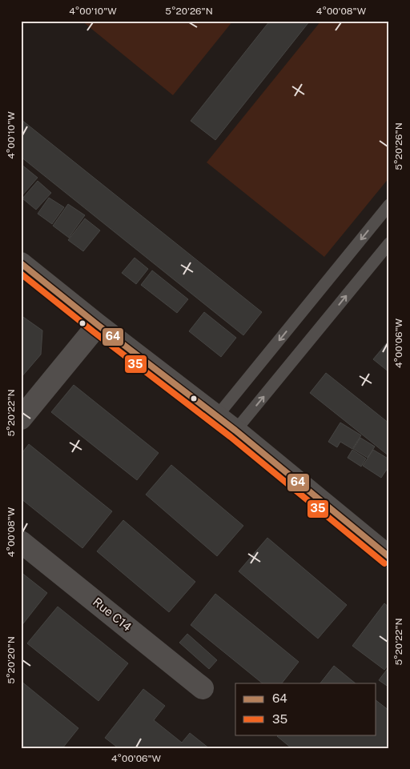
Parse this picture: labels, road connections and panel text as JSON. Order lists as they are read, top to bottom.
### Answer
{
  "streets": {
    "street": ["Rue C14"]
  },
  "lines": ["transit line 64", "transit line 35"],
  "legend": ["64", "35"],
  "coordinates": [
    "4°00'10\"W",
    "5°20'26\"N",
    "4°00'08\"W",
    "4°00'06\"W",
    "5°20'22\"N",
    "5°20'20\"N"
  ]
}
